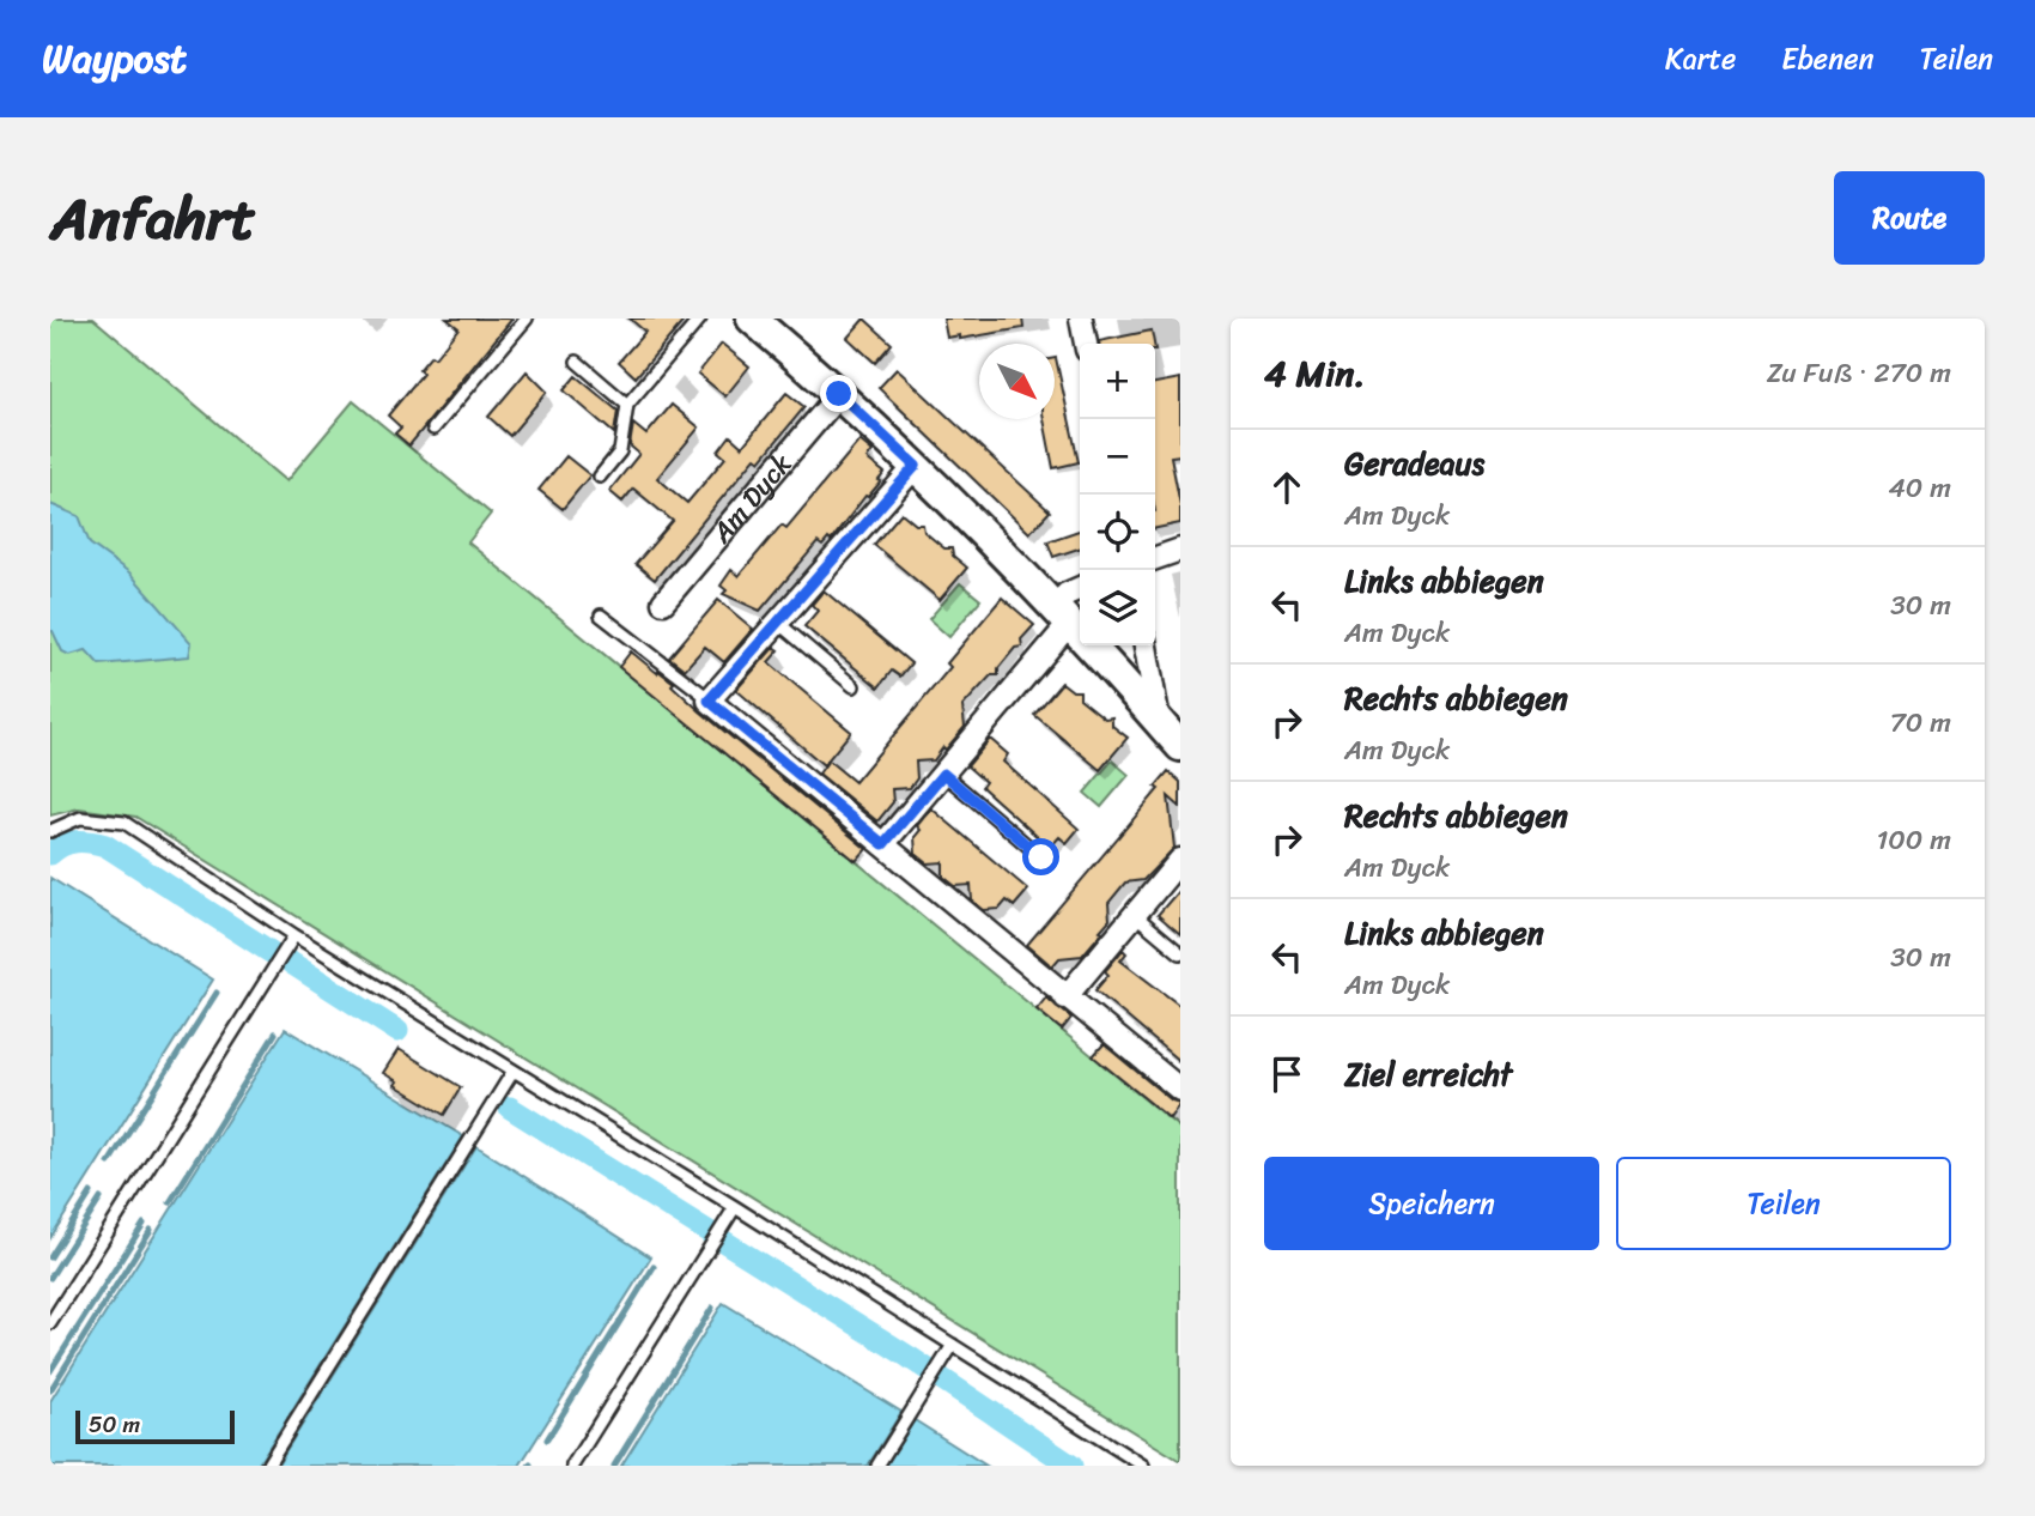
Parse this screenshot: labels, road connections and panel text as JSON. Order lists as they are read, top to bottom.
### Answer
{
  "streets": {
    "street": ["Am Dyck"]
  },
  "scale_bar": "50 m",
  "north": "bottom right",
  "page": {
    "header": "Waypost",
    "nav": ["Karte", "Ebenen", "Teilen"],
    "title": "Anfahrt",
    "buttons": [
      "Route",
      ["Speichern", "Teilen"]
    ],
    "heading": ["4 Min.", "Zu Fuß · 270 m"],
    "map_buttons": ["+", "−"],
    "list": [
      ["Geradeaus", "Am Dyck", "40 m"],
      ["Links abbiegen", "Am Dyck", "30 m"],
      ["Rechts abbiegen", "Am Dyck", "70 m"],
      ["Rechts abbiegen", "Am Dyck", "100 m"],
      ["Links abbiegen", "Am Dyck", "30 m"],
      "Ziel erreicht"
    ],
    "scale": "50 m"
  }
}
